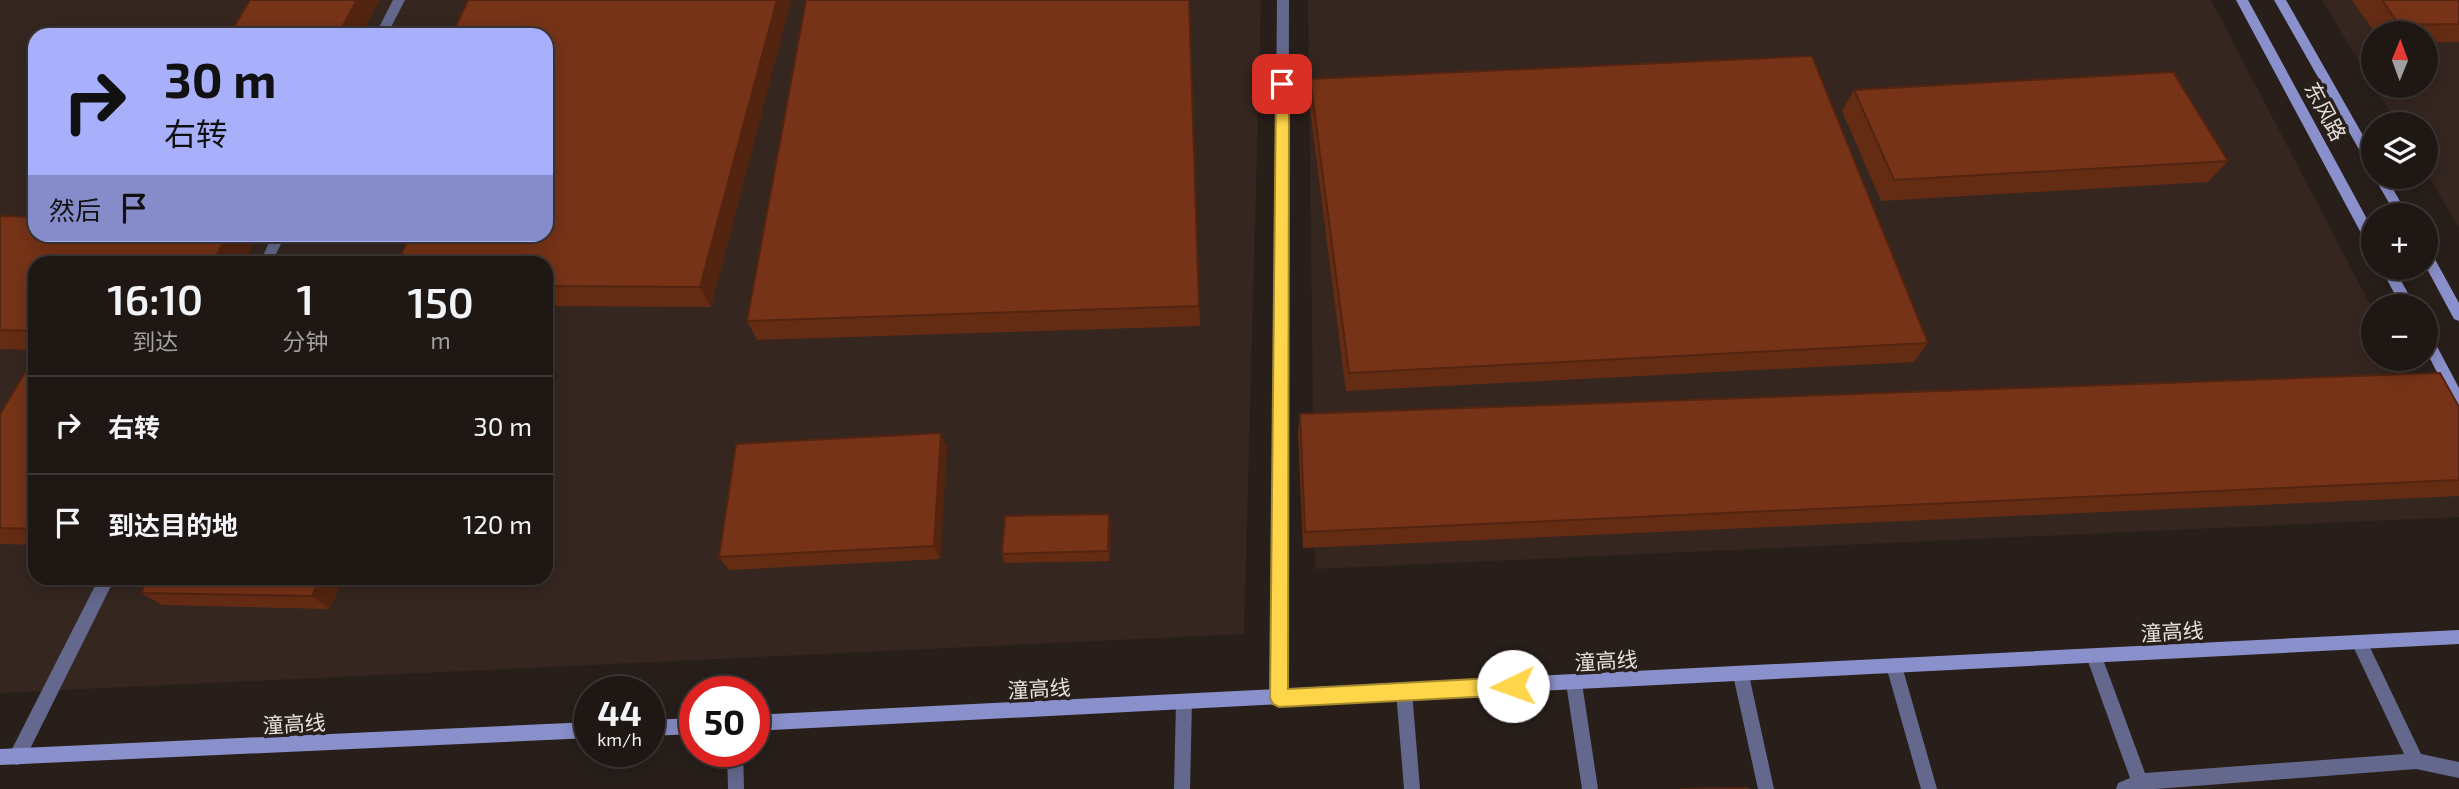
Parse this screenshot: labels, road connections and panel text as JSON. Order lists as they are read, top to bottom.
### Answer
{
  "streets": {
    "main road": ["东风路", "潼高线"]
  },
  "north": "top",
  "page": {
    "map_buttons": ["+", "−"],
    "turn": ["30 m", "右转"],
    "then": "然后",
    "eta": [
      "16:10",
      "到达",
      "1",
      "分钟",
      "150",
      "m"
    ],
    "list": [
      {
        "name": "右转",
        "value": "30 m"
      },
      {
        "name": "到达目的地",
        "value": "120 m"
      }
    ],
    "speed": "44 km/h",
    "limit": "50"
  }
}
